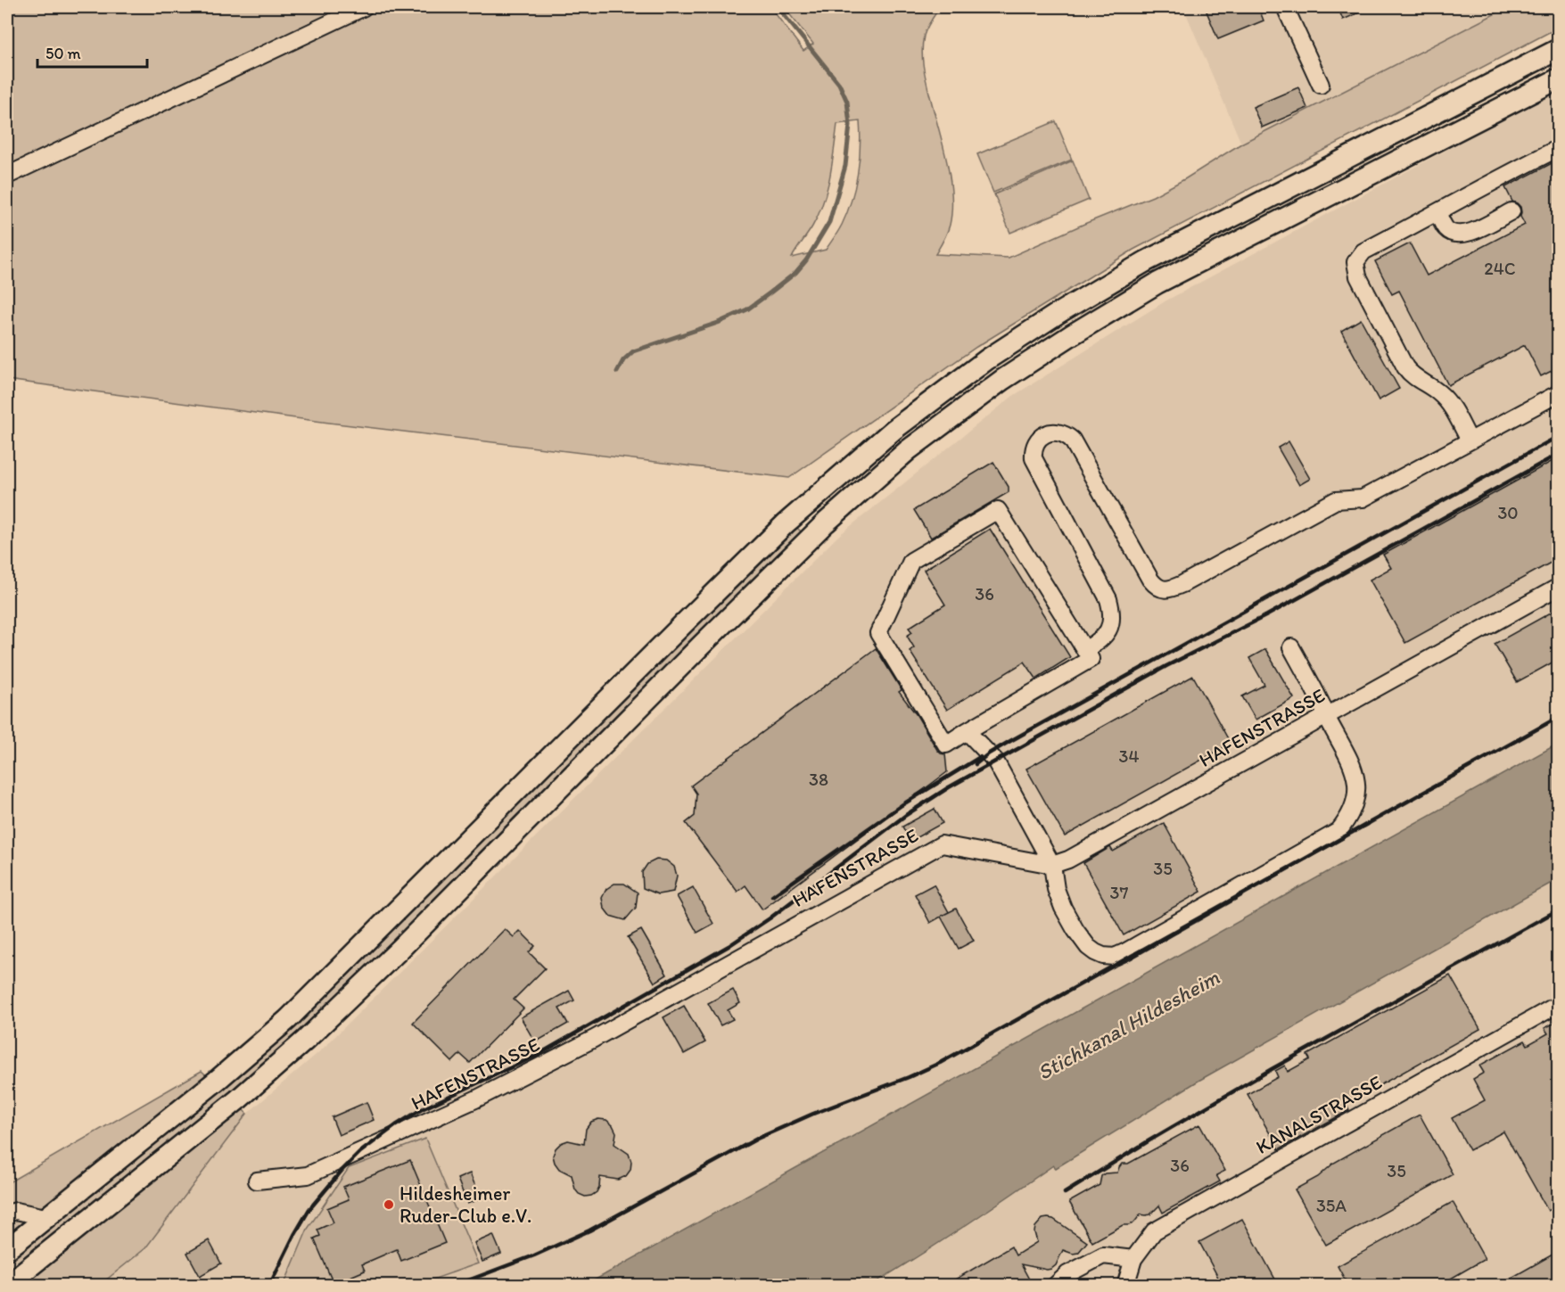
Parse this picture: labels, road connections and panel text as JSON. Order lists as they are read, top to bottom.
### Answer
{
  "streets": {
    "street": ["HAFENSTRASSE", "KANALSTRASSE"]
  },
  "water": ["Stichkanal Hildesheim"],
  "places": ["Hildesheimer Ruder-Club e.V."],
  "house_numbers": [
    "24C",
    "30",
    "36",
    "34",
    "38",
    "35",
    "37",
    "36",
    "35",
    "35A"
  ],
  "scale_bar": "50 m"
}
